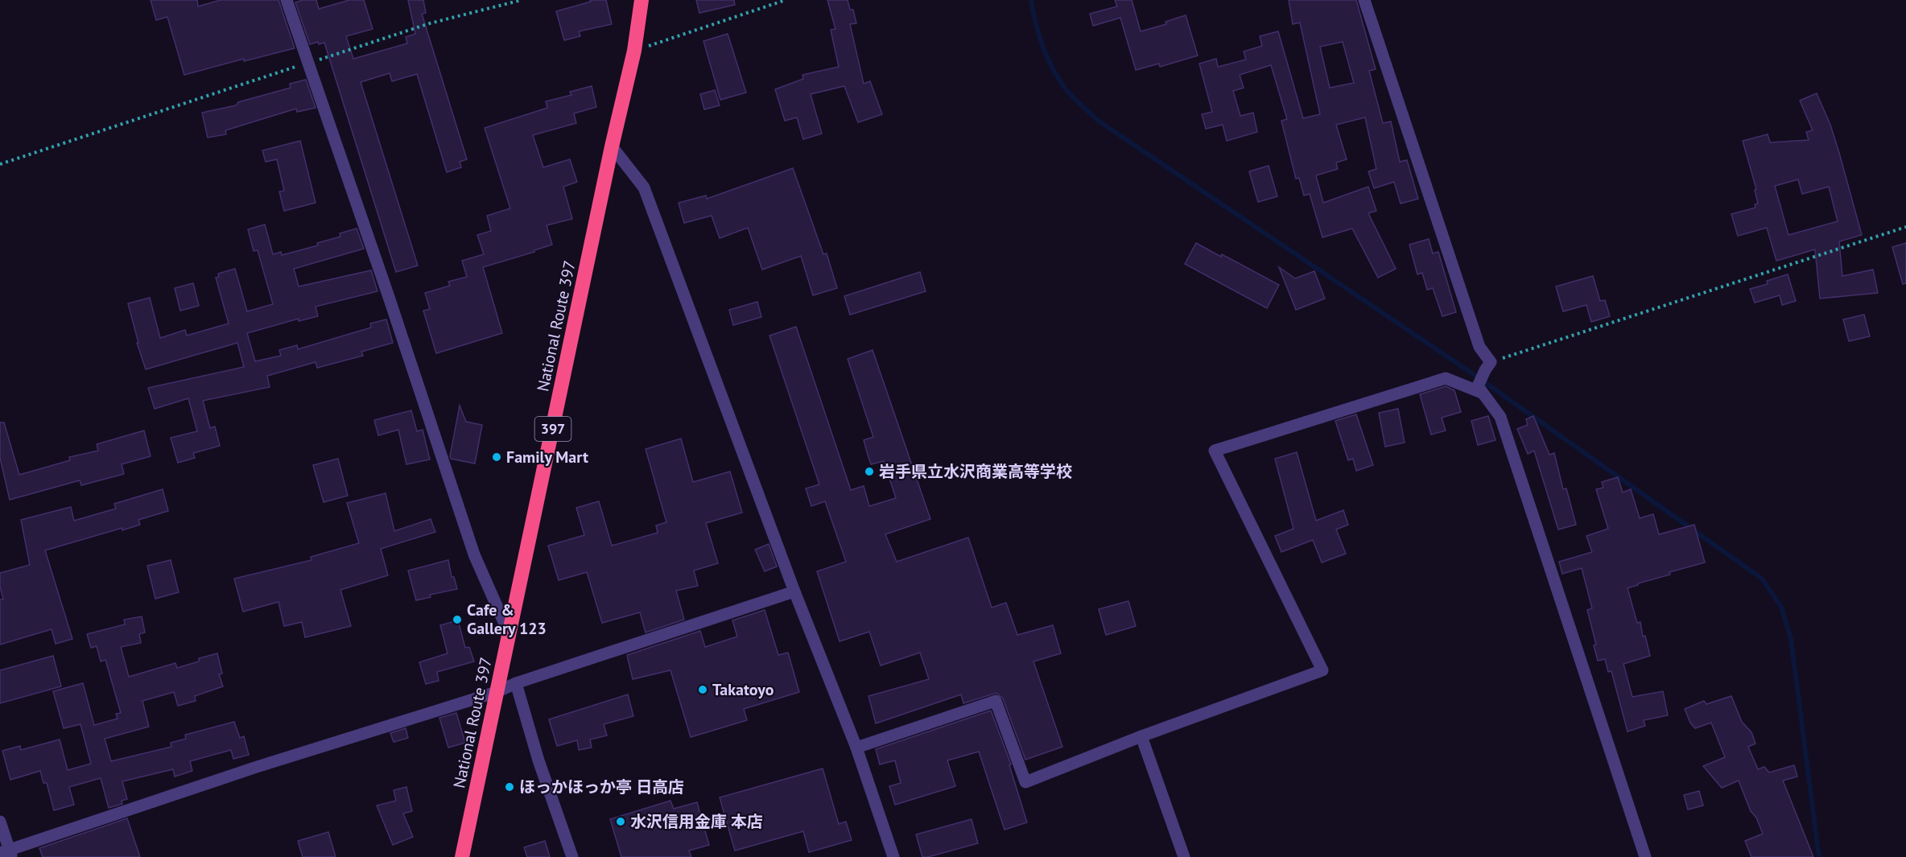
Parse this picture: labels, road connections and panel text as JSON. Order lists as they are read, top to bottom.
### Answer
{
  "streets": {
    "highway": ["National Route 397", "397"]
  },
  "places": [
    "Family Mart",
    "岩手県立水沢商業高等学校",
    "Cafe & Gallery 123",
    "Takatoyo",
    "ほっかほっか亭 日高店",
    "水沢信用金庫 本店"
  ]
}
